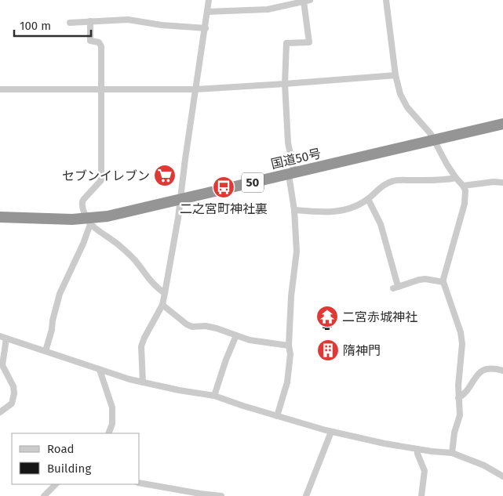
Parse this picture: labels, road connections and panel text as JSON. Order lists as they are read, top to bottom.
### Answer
{
  "streets": {
    "highway": ["国道50号", "50"]
  },
  "places": {
    "supermarket": ["セブンイレブン"],
    "bus stop": ["二之宮町神社裏"],
    "temple": ["二宮赤城神社"],
    "building": ["隋神門"]
  },
  "legend": ["Road", "Building"],
  "scale_bar": "100 m"
}
